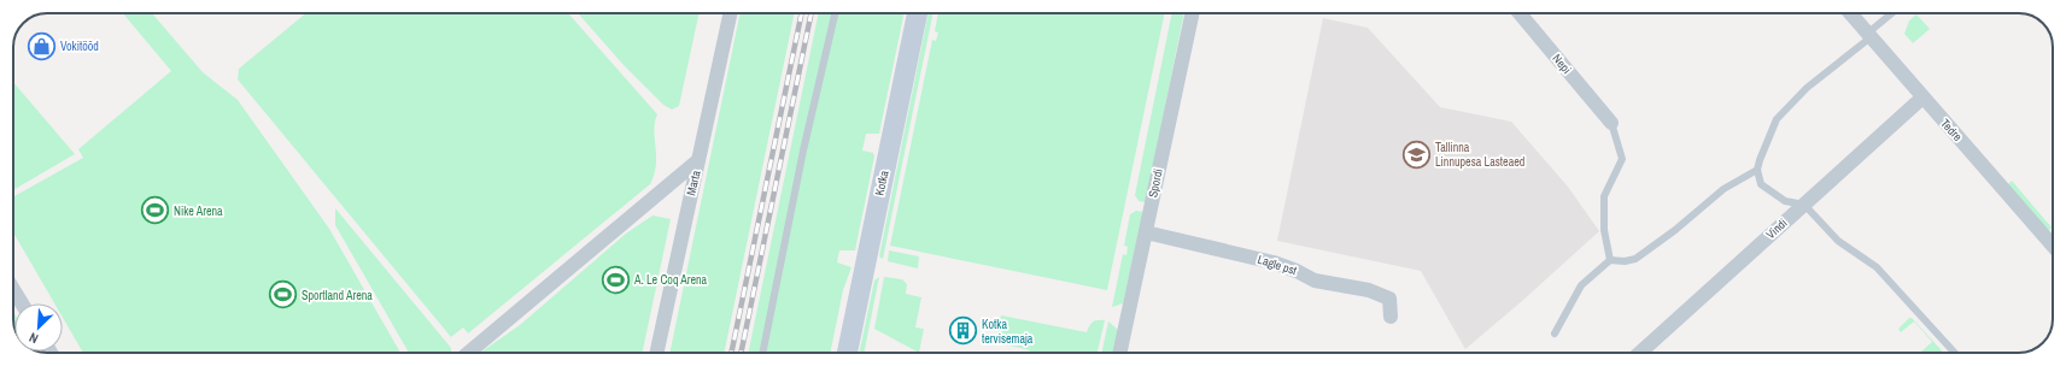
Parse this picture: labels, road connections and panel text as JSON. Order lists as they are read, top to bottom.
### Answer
{
  "streets": {
    "street": [
      "Nepi",
      "Tedre",
      "Marta",
      "Kotka",
      "Spordi",
      "Vindi",
      "Lagle pst"
    ]
  },
  "crossings": [
    ["Tedre", "Vindi"],
    ["Spordi", "Lagle pst"]
  ],
  "places": {
    "shop": ["Vokitööd"],
    "school or university": ["Tallinna Linnupesa Lasteaed"],
    "sports": ["Nike Arena", "A. Le Coq Arena", "Sportland Arena"],
    "building": ["Kotka tervisemaja"]
  },
  "north": "bottom left"
}
